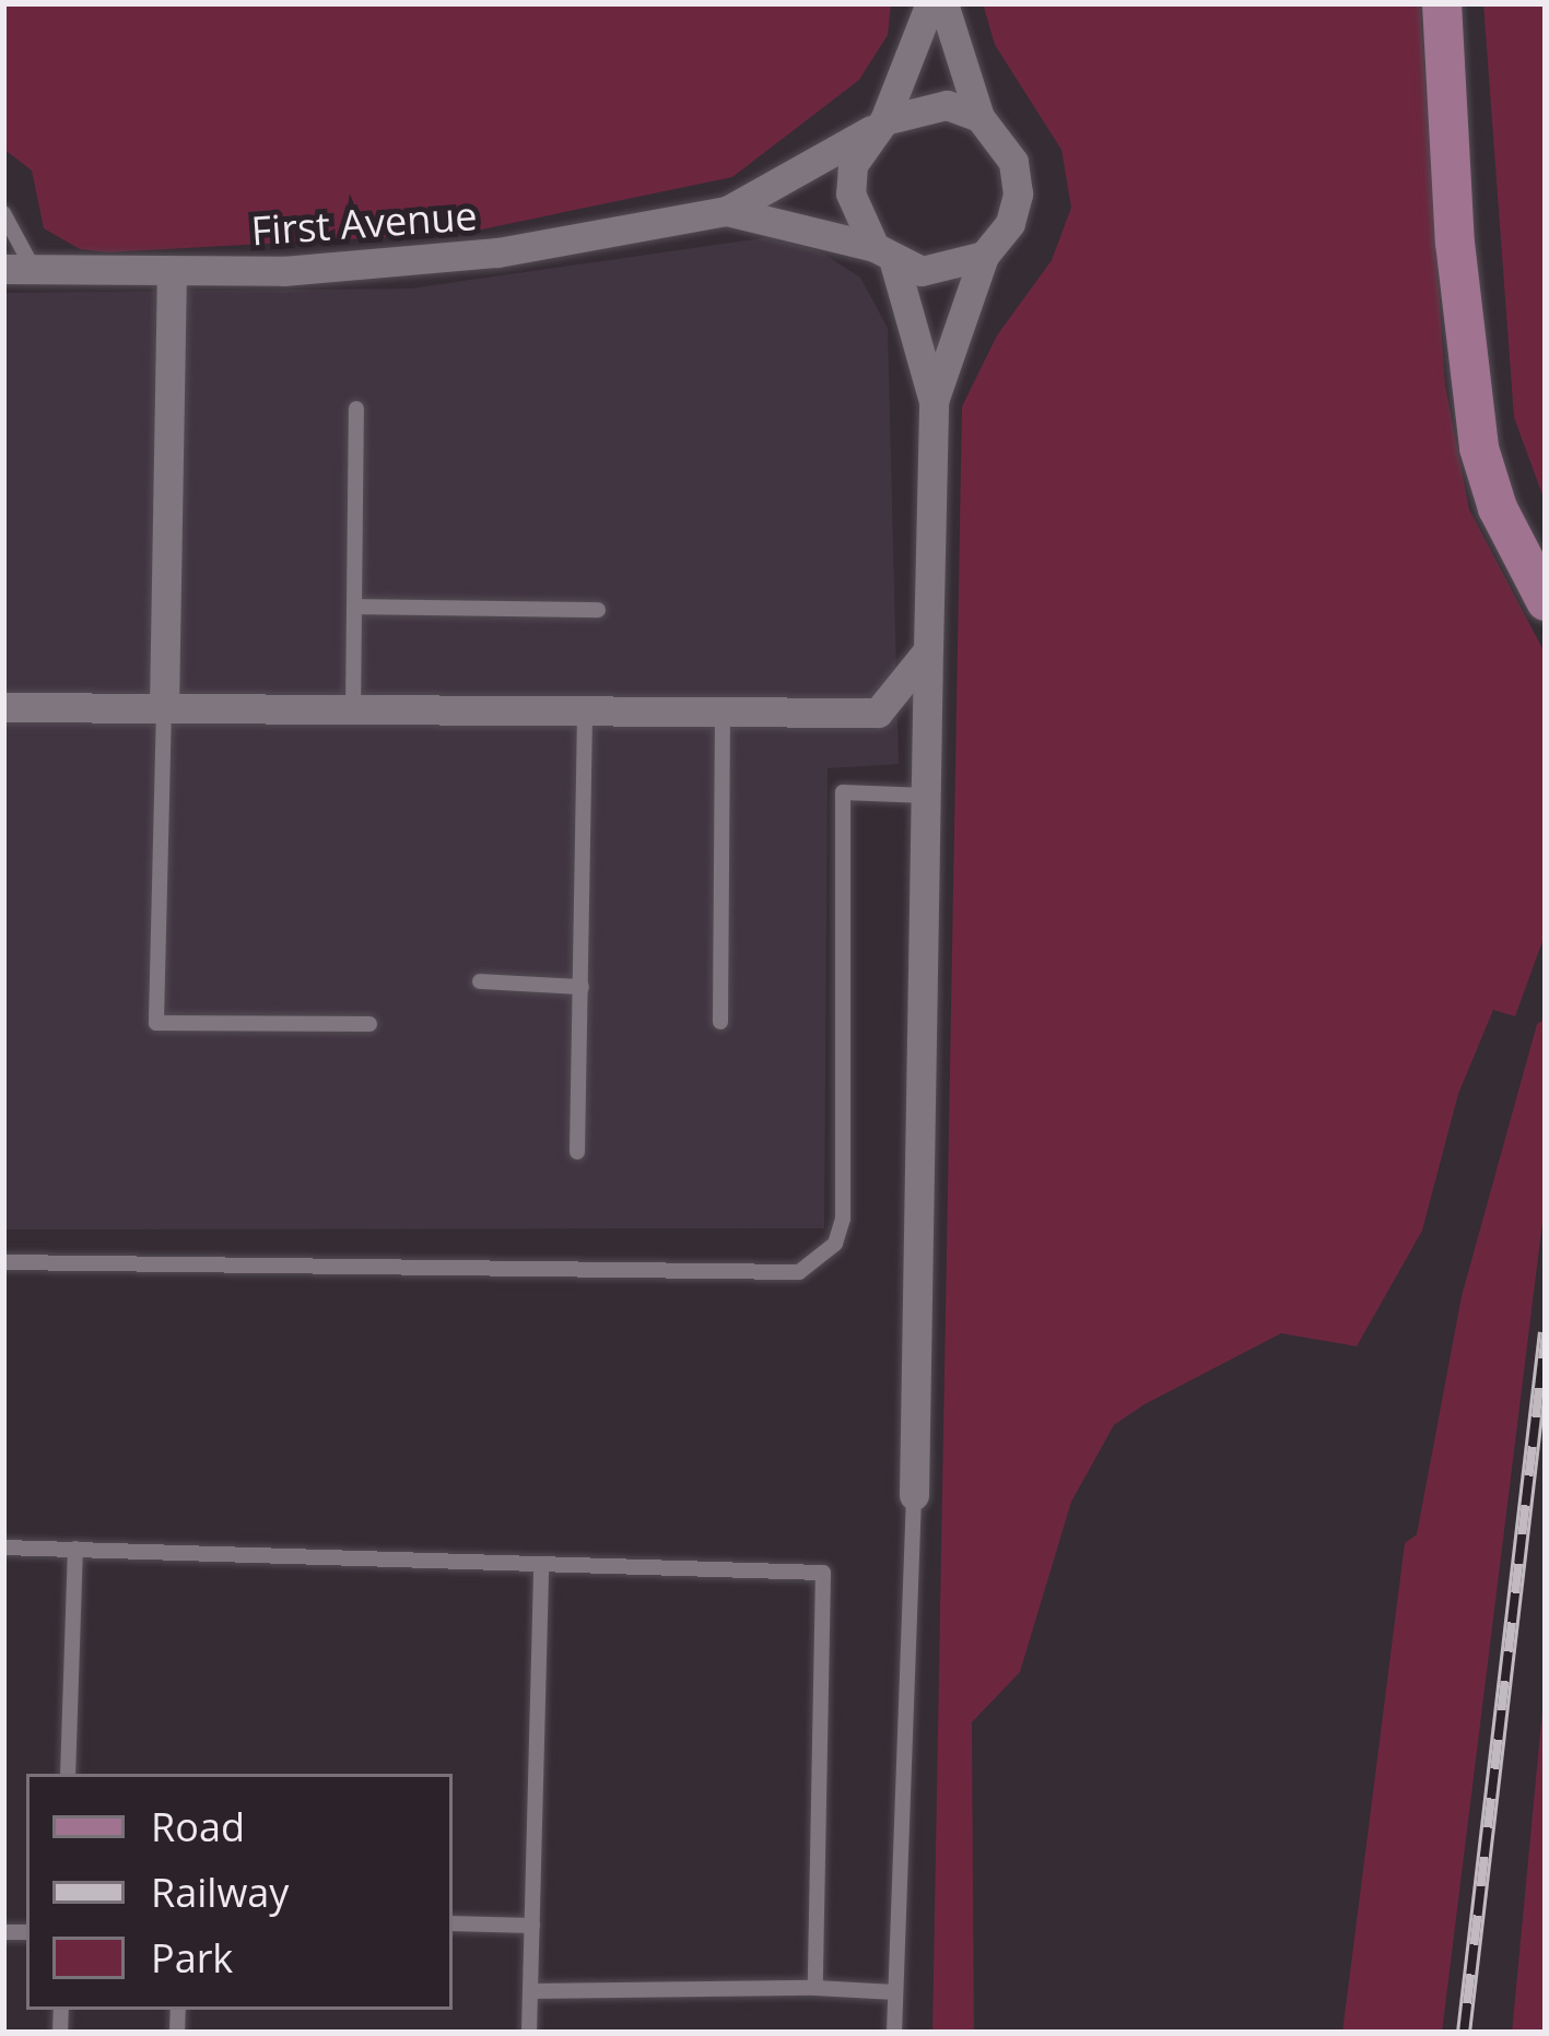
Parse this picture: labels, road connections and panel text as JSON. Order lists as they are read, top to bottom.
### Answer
{
  "streets": {
    "street": ["First Avenue"]
  },
  "legend": ["Road", "Railway", "Park"]
}
